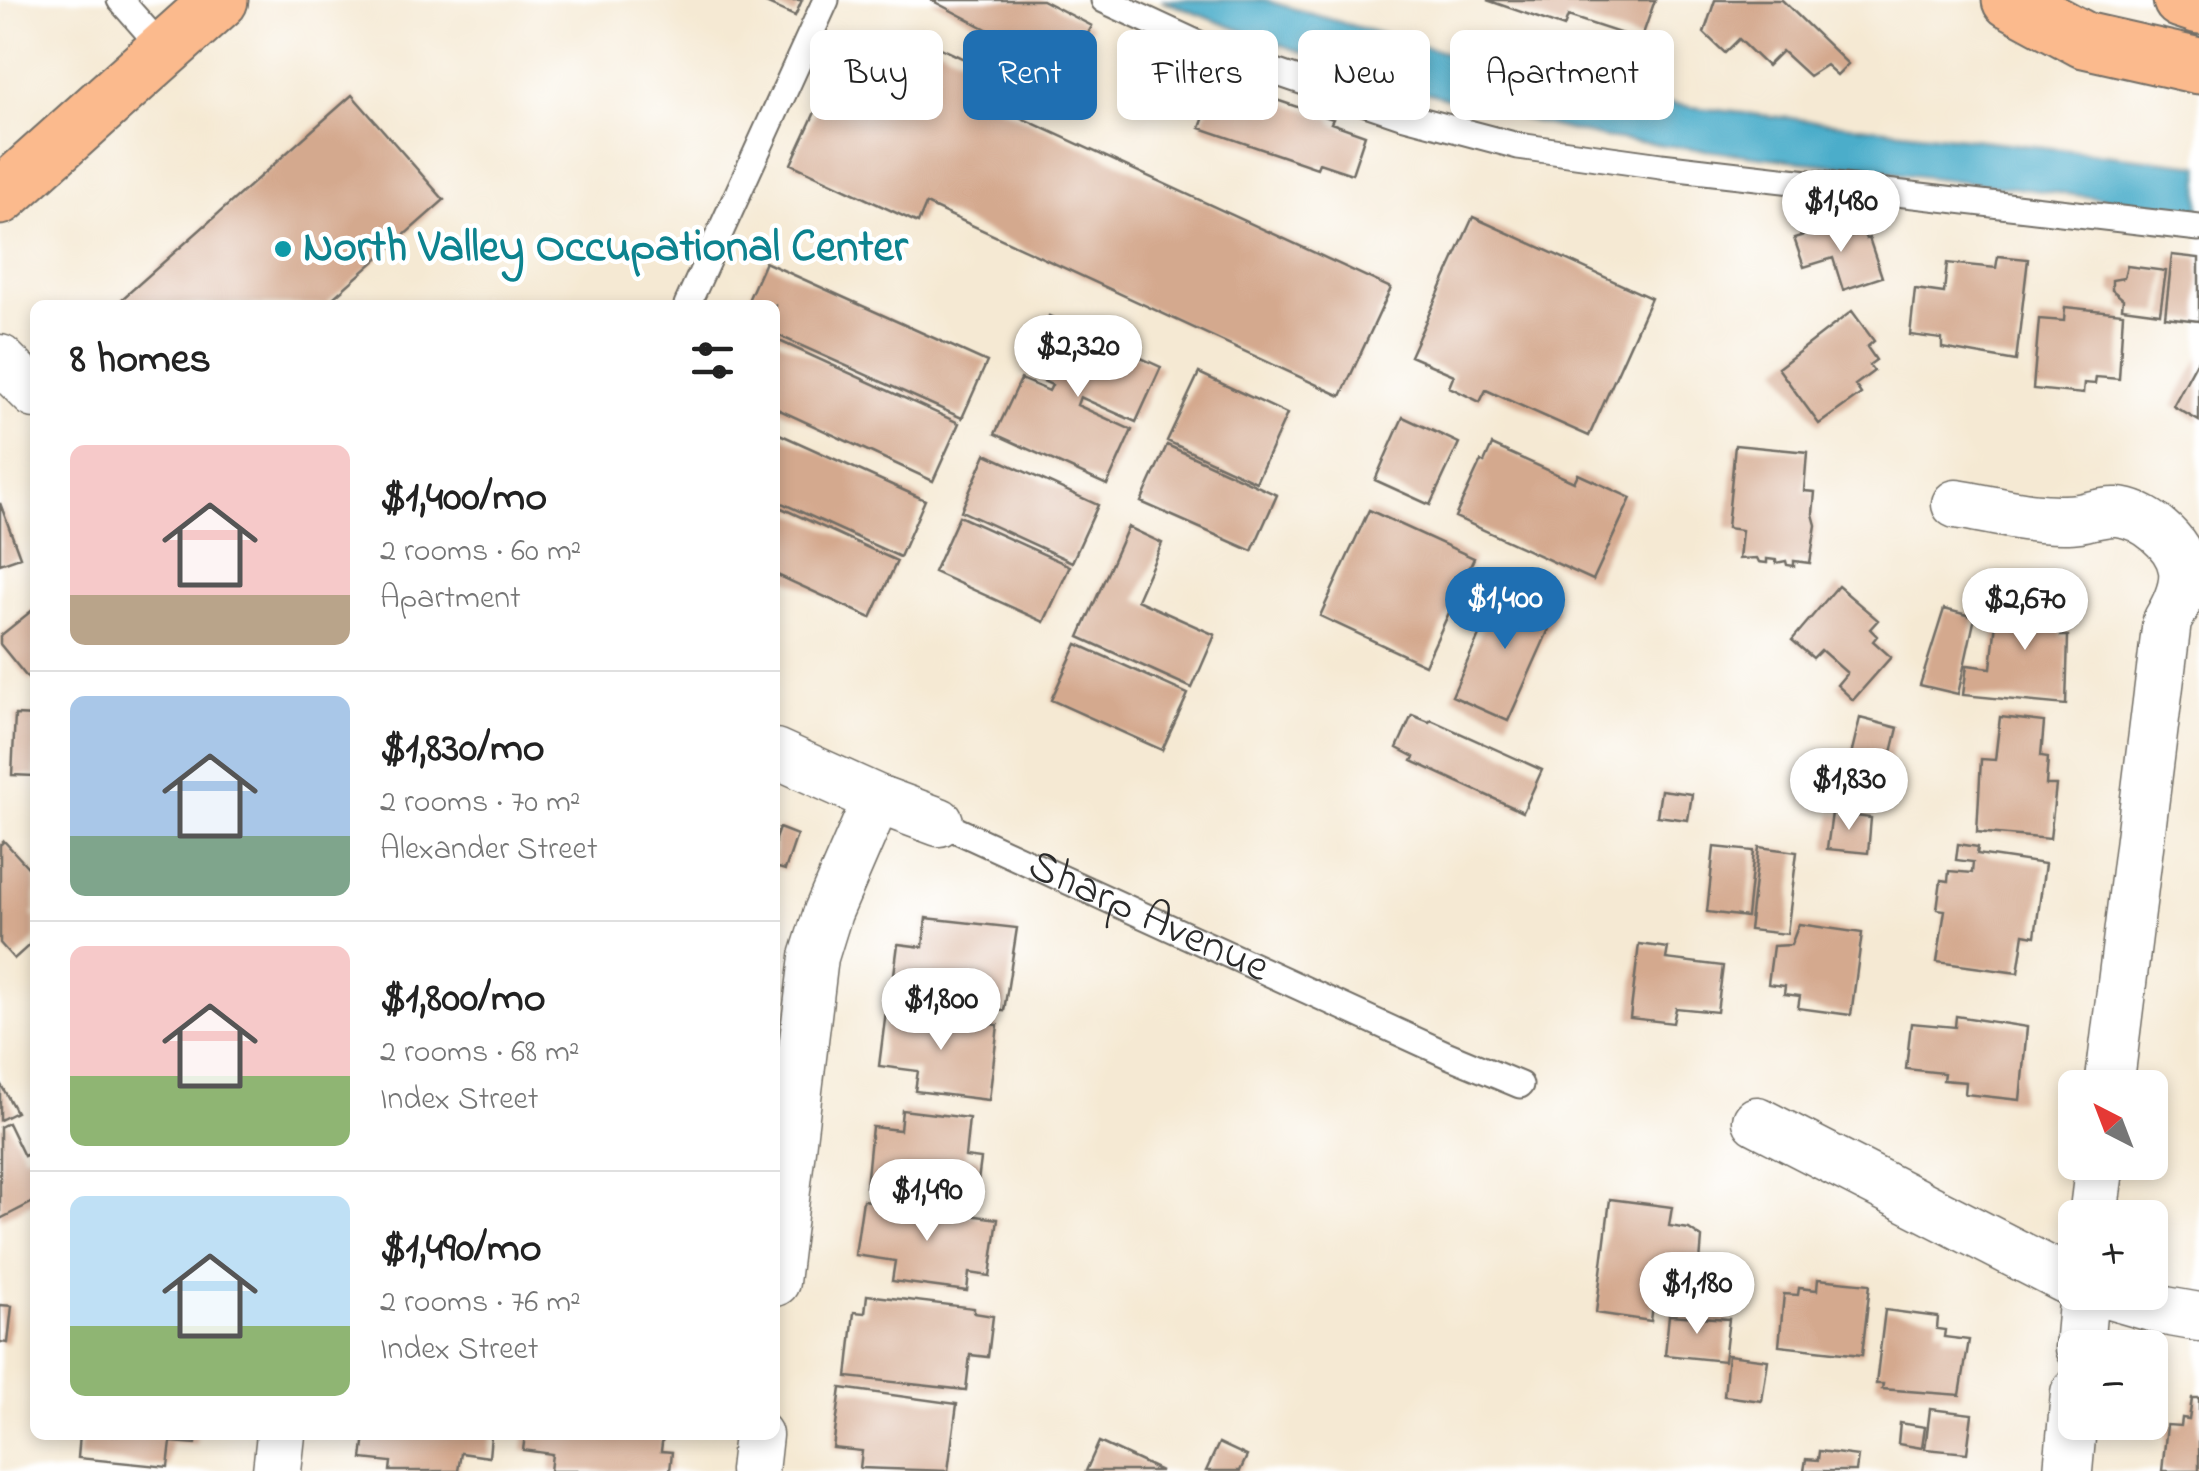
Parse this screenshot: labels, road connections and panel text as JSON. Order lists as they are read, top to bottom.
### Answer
{
  "streets": {
    "street": ["Sharp Avenue"]
  },
  "places": ["North Valley Occupational Center"],
  "north": "top left",
  "page": {
    "chip": [
      "Buy",
      "Rent",
      "Filters",
      "New",
      "Apartment"
    ],
    "price": [
      "$1,480",
      "$2,320",
      "$1,400",
      "$2,670",
      "$1,830",
      "$1,800",
      "$1,490",
      "$1,180"
    ],
    "heading": "8 homes",
    "list": [
      {
        "name": "$1,400/mo",
        "note": "2 rooms · 60 m² · Apartment"
      },
      {
        "name": "$1,830/mo",
        "note": "2 rooms · 70 m² · Alexander Street"
      },
      {
        "name": "$1,800/mo",
        "note": "2 rooms · 68 m² · Index Street"
      },
      {
        "name": "$1,490/mo",
        "note": "2 rooms · 76 m² · Index Street"
      }
    ],
    "map_buttons": ["+", "−"]
  }
}
